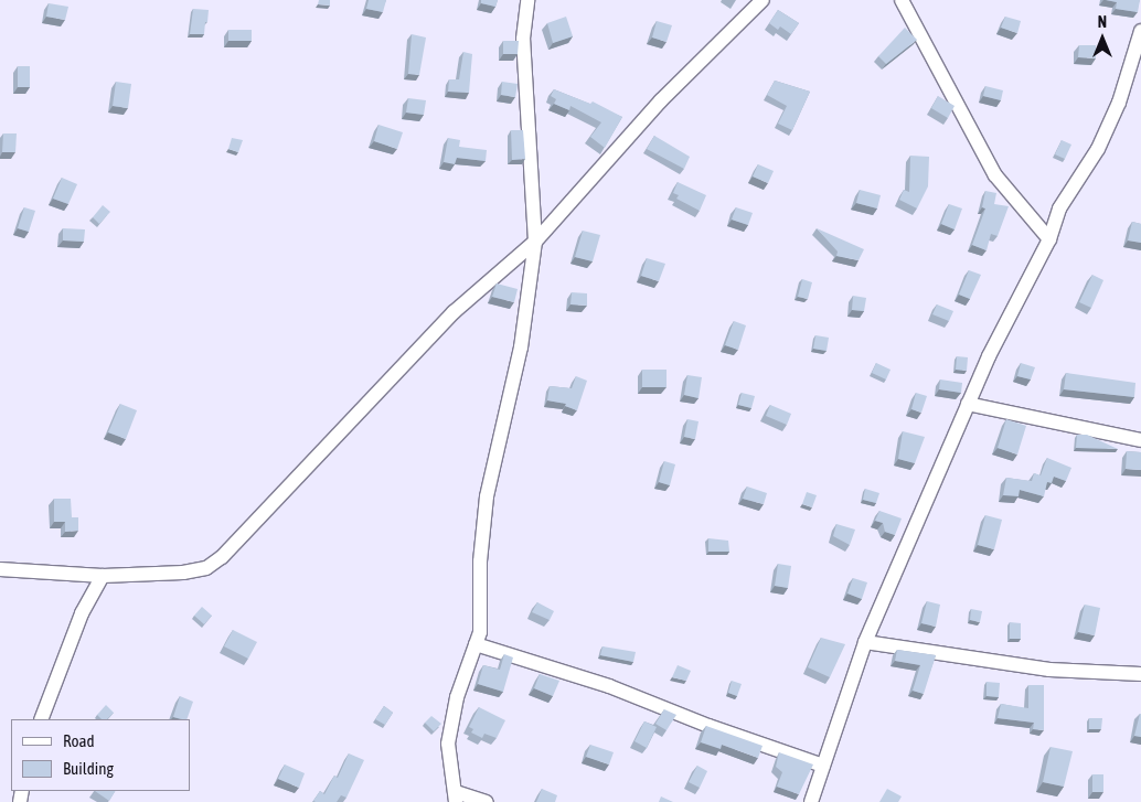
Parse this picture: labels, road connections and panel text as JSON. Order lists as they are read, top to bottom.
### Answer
{
  "legend": ["Road", "Building"],
  "north": "top"
}
